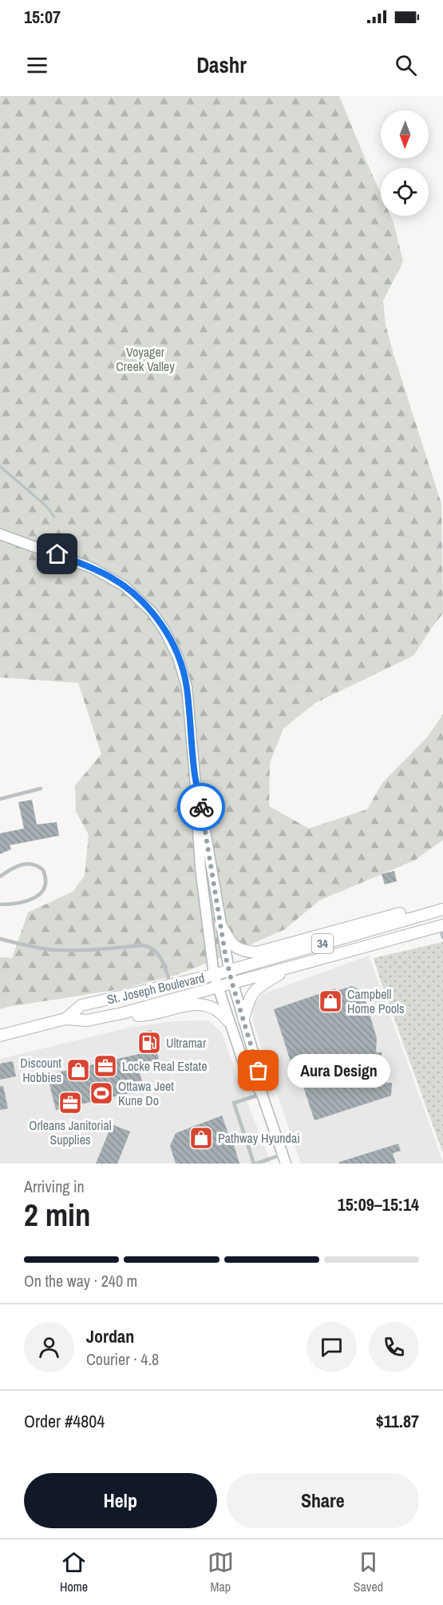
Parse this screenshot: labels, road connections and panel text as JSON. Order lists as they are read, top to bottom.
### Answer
{
  "streets": {
    "main road": ["34", "St. Joseph Boulevard"]
  },
  "parks": ["Voyager Creek Valley"],
  "places": {
    "shop": ["Campbell Home Pools", "Discount Hobbies", "Pathway Hyundai"],
    "fuel station": ["Ultramar"],
    "office": ["Locke Real Estate", "Orleans Janitorial Supplies"],
    "other": ["Aura Design"],
    "sports": ["Ottawa Jeet Kune Do"]
  },
  "north": "bottom",
  "page": {
    "status": "15:07",
    "header": "Dashr",
    "bubble": "Aura Design",
    "heading": ["2 min", "Arriving in", "15:09–15:14"],
    "panel": [
      "Jordan",
      "Courier · 4.8",
      "Order #4804",
      "$11.87"
    ],
    "bar": "On the way · 240 m",
    "buttons": ["Help", "Share"],
    "tabs": ["Home", "Map", "Saved"]
  }
}
